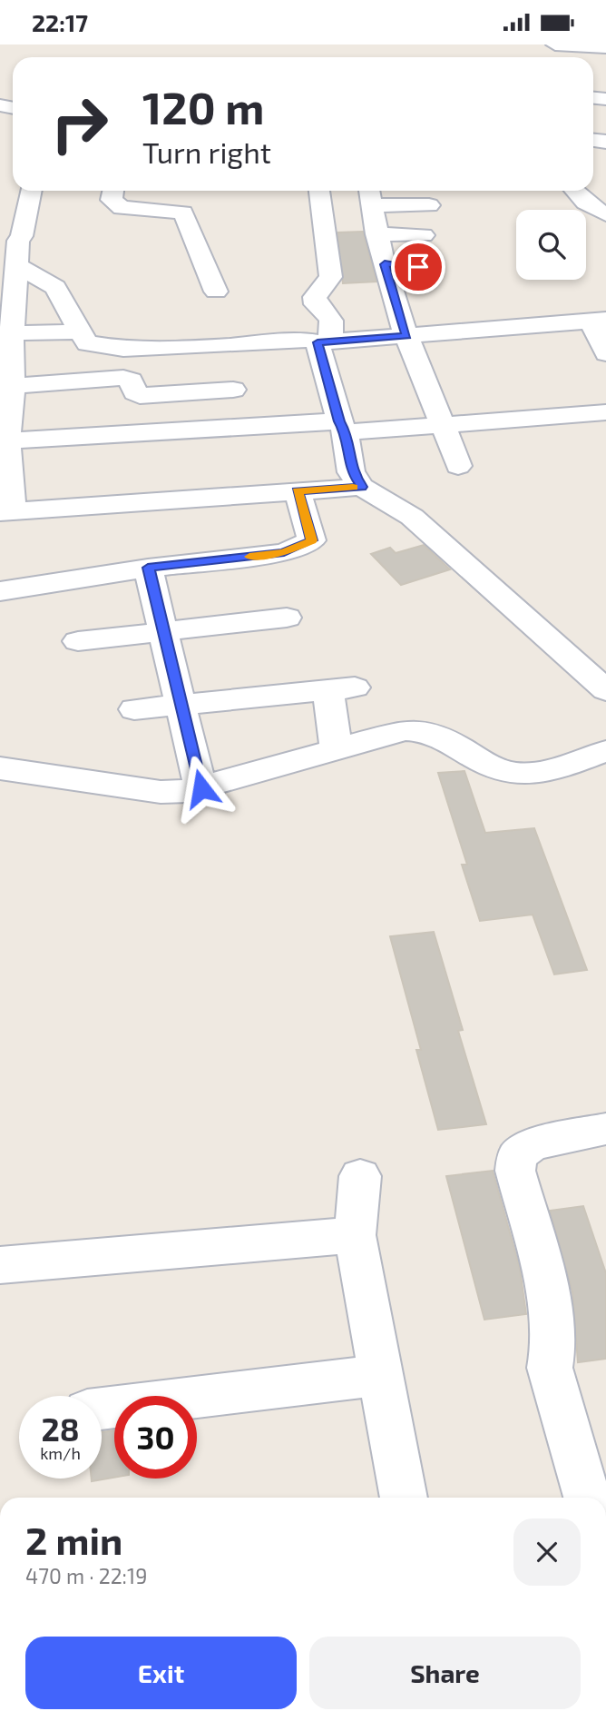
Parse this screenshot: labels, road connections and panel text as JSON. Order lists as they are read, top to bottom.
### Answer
{
  "page": {
    "status": "22:17",
    "turn": ["120 m", "Turn right"],
    "speed": "28 km/h",
    "limit": "30",
    "heading": ["2 min", "470 m · 22:19"],
    "buttons": ["Exit", "Share"]
  }
}
